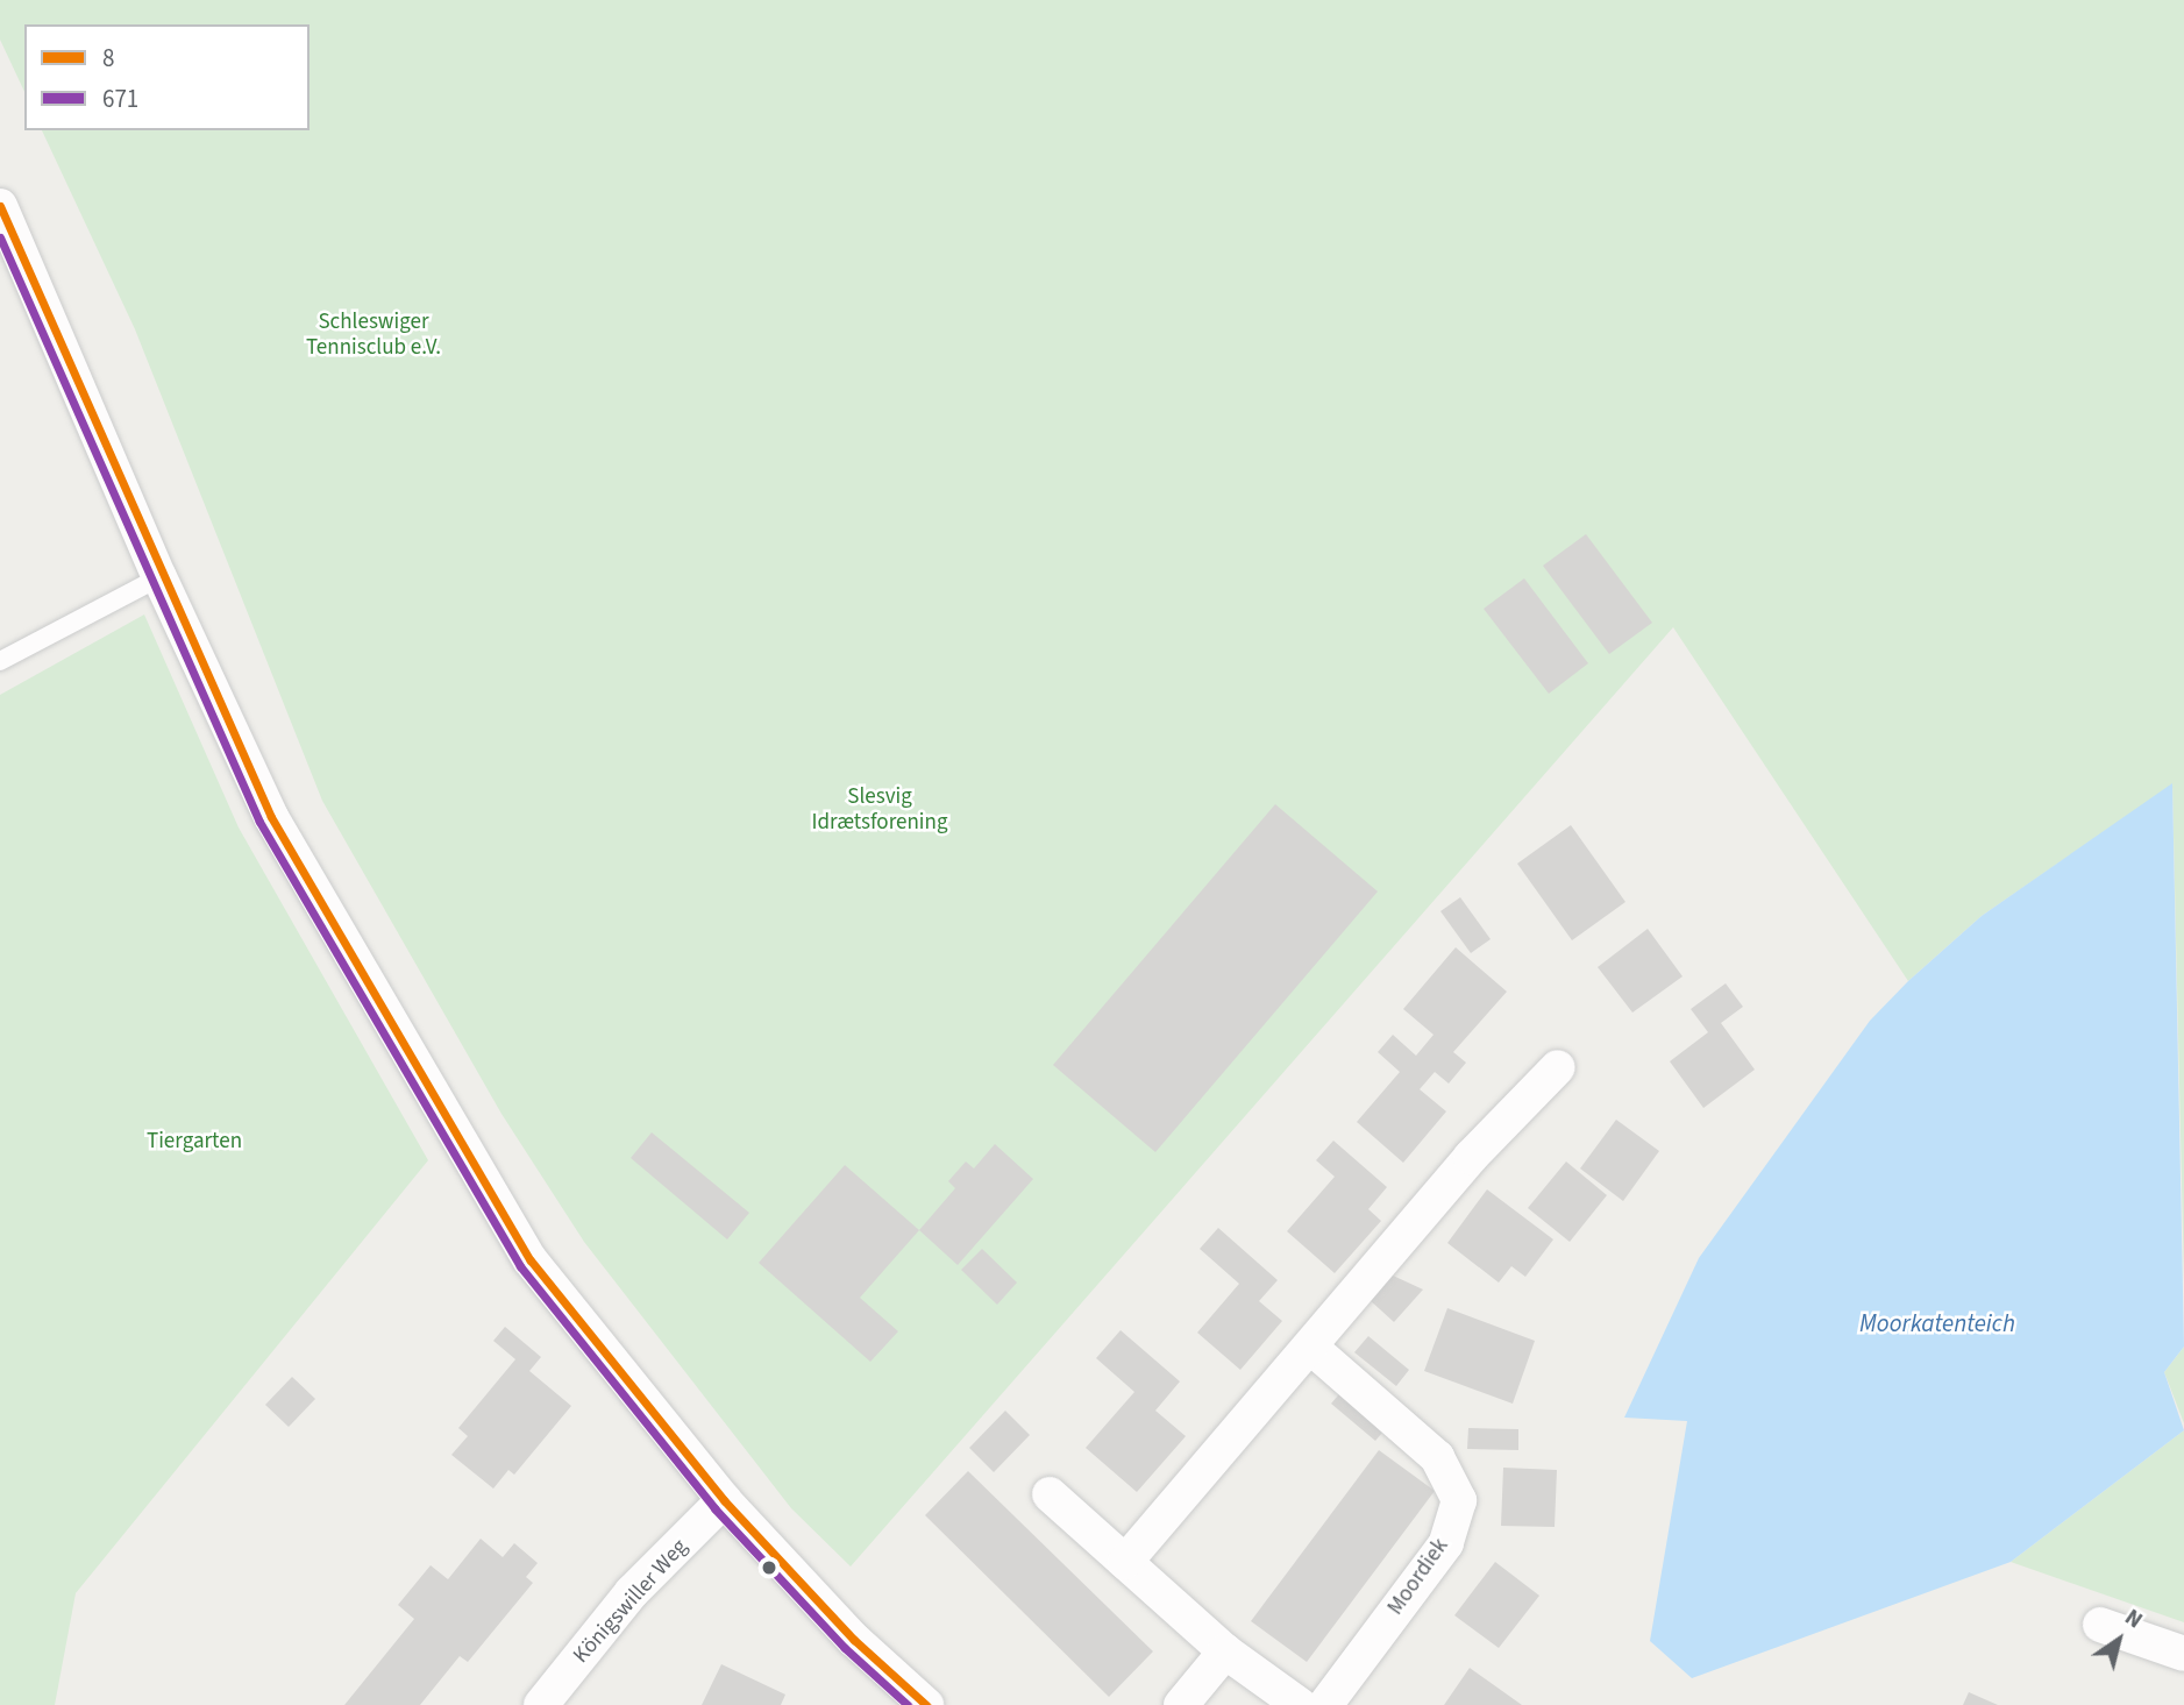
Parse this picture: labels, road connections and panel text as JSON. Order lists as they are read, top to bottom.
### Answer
{
  "streets": {
    "street": ["Moordiek", "Königswiller Weg"]
  },
  "water": ["Moorkatenteich"],
  "parks": ["Schleswiger Tennisclub e.V.", "Slesvig Idrætsforening", "Tiergarten"],
  "lines": ["transit line 8", "transit line 671"],
  "legend": ["8", "671"],
  "north": "top right"
}
